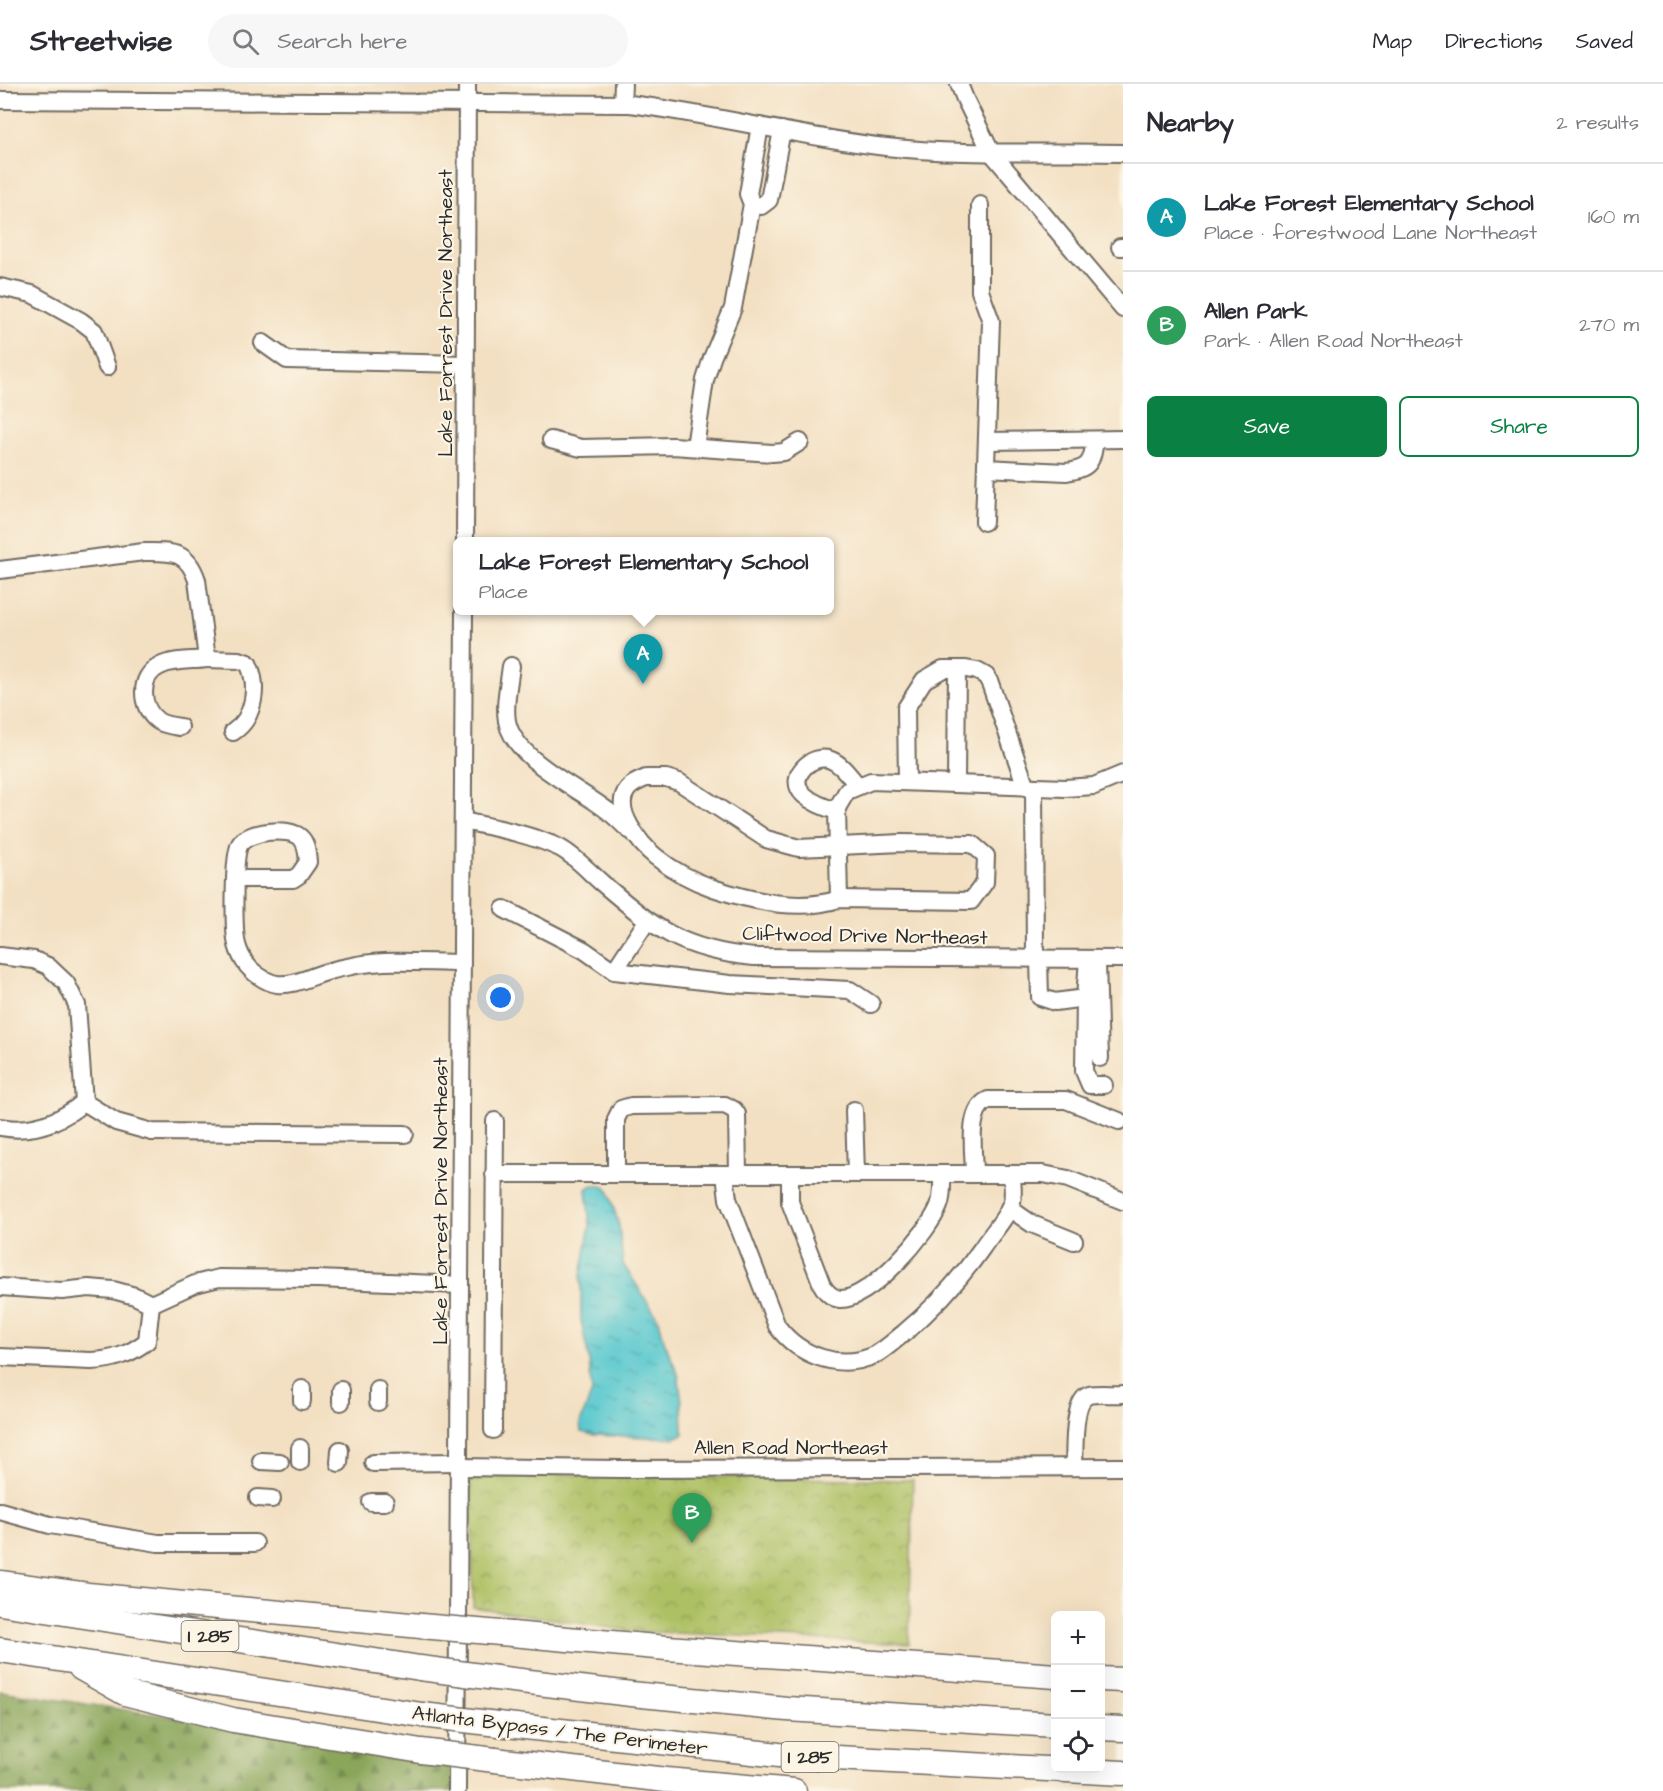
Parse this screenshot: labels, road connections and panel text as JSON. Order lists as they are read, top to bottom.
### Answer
{
  "streets": {
    "highway": ["I 285", "Atlanta Bypass / The Perimeter"],
    "street": ["Lake Forrest Drive Northeast", "Cliftwood Drive Northeast", "Allen Road Northeast"]
  },
  "crossings": [
    ["Lake Forrest Drive Northeast", "Cliftwood Drive Northeast"],
    ["Lake Forrest Drive Northeast", "Allen Road Northeast"]
  ],
  "page": {
    "header": "Streetwise",
    "search": "Search here",
    "nav": ["Map", "Directions", "Saved"],
    "heading": ["Nearby", "2 results"],
    "list": [
      {
        "mark": "A",
        "name": "Lake Forest Elementary School",
        "note": "Place · forestwood Lane Northeast",
        "value": "160 m"
      },
      {
        "mark": "B",
        "name": "Allen Park",
        "note": "Park · Allen Road Northeast",
        "value": "270 m"
      }
    ],
    "buttons": ["Save", "Share"],
    "popup": ["Lake Forest Elementary School", "Place"],
    "pins": ["A", "B"],
    "map_buttons": ["+", "−"]
  }
}
